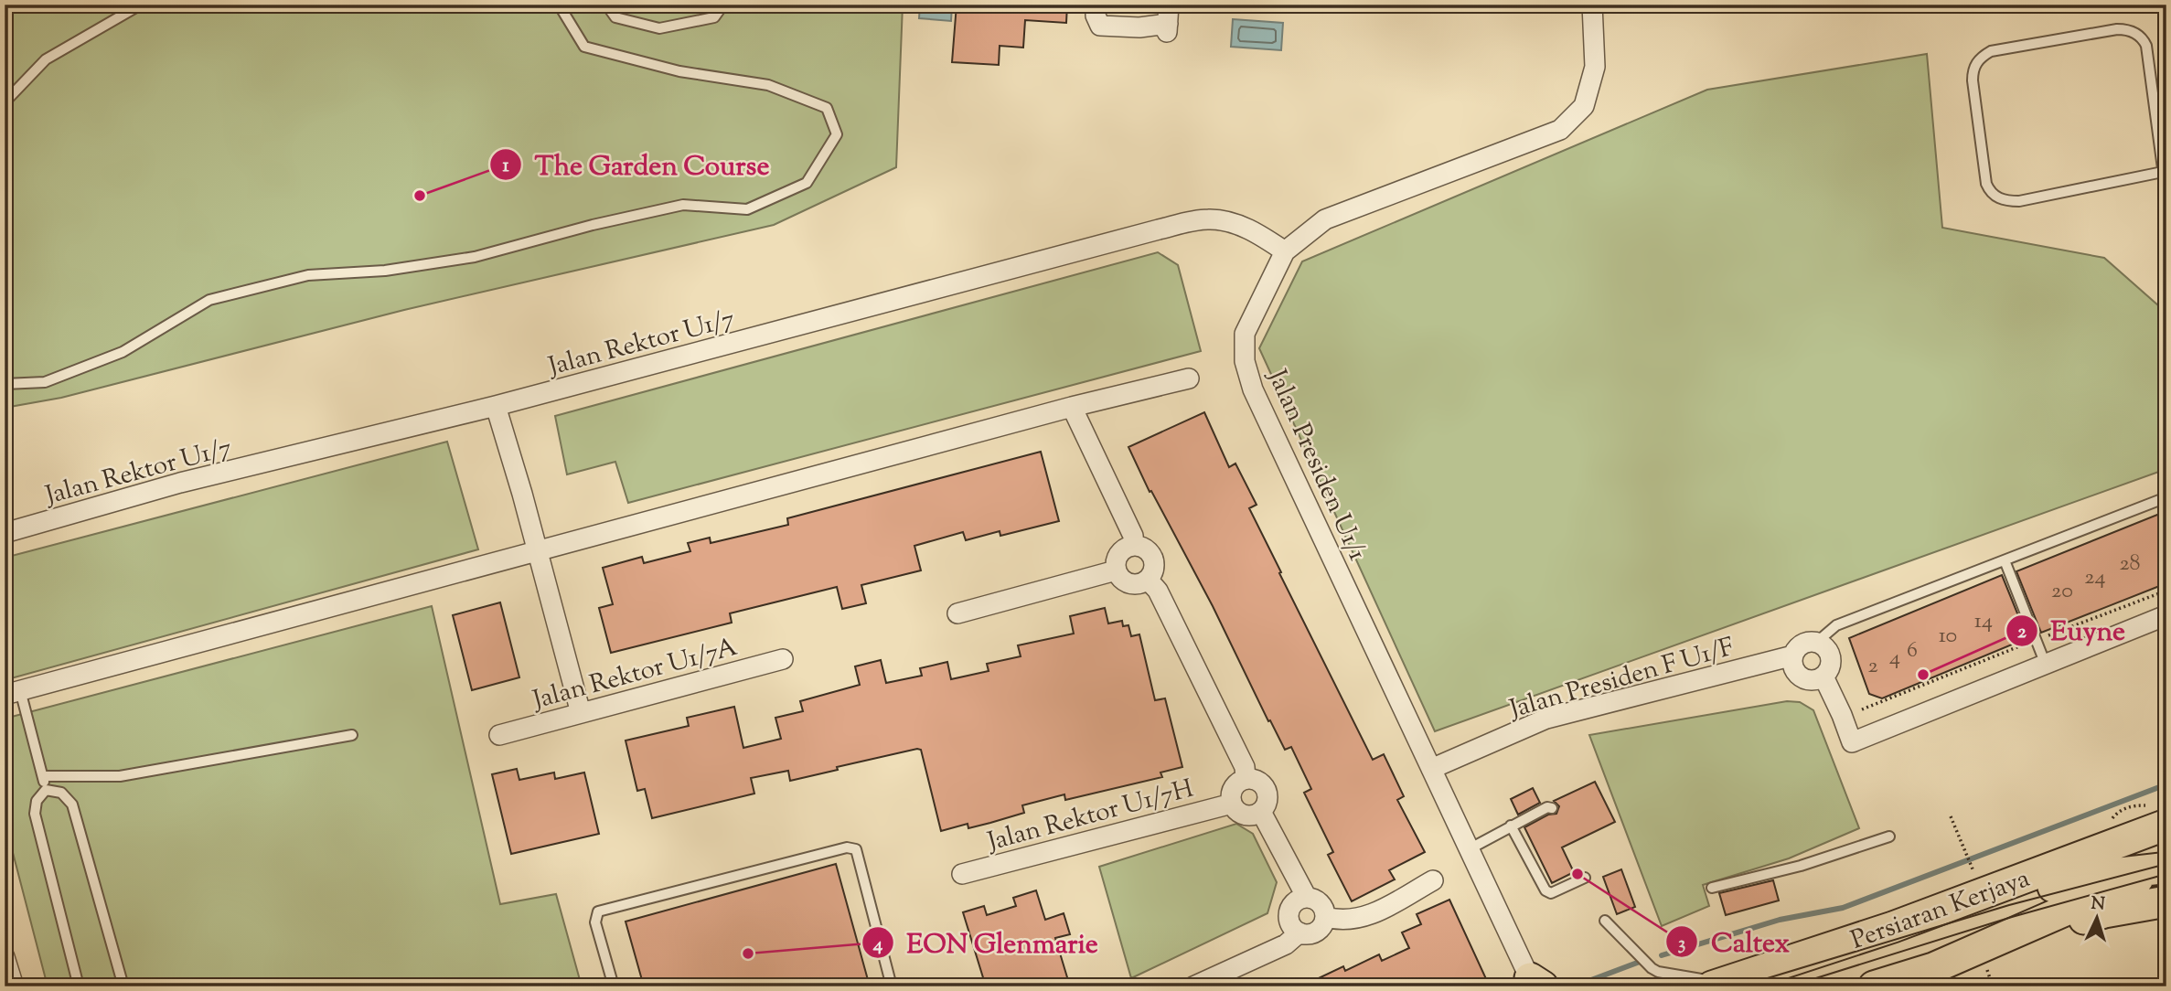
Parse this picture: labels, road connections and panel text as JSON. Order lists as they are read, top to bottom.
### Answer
{
  "streets": {
    "main road": ["Persiaran Kerjaya"],
    "street": [
      "Jalan Rektor U1/7",
      "Jalan Presiden U1/1",
      "Jalan Rektor U1/7A",
      "Jalan Presiden F U1/F",
      "Jalan Rektor U1/7H"
    ]
  },
  "crossings": [
    ["Jalan Rektor U1/7", "Jalan Presiden U1/1"],
    ["Jalan Presiden U1/1", "Jalan Presiden F U1/F"]
  ],
  "places": [
    "The Garden Course",
    "Euyne",
    "Caltex",
    "EON Glenmarie"
  ],
  "house_numbers": [
    "28",
    "24",
    "20",
    "14",
    "10",
    "6",
    "4",
    "2"
  ],
  "north": "top"
}
